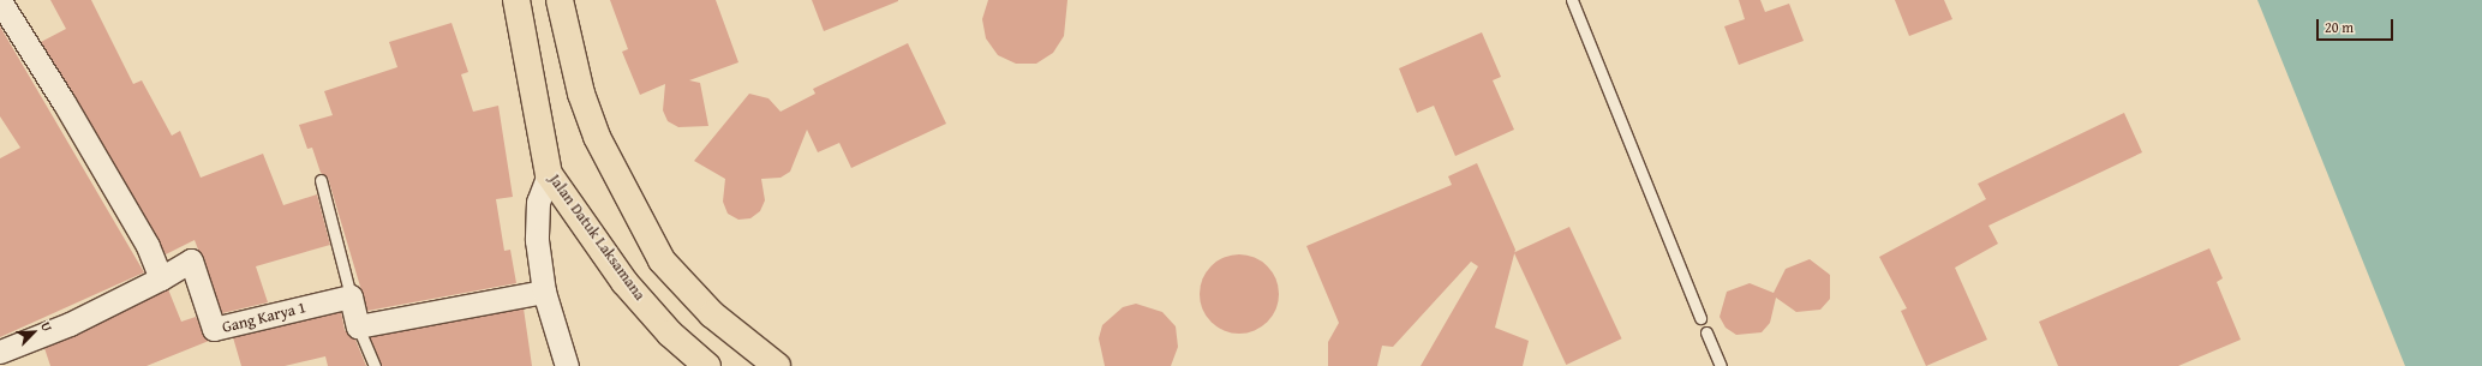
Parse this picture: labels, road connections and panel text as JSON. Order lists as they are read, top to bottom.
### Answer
{
  "streets": {
    "highway": ["Jalan Datuk Laksamana"],
    "street": ["Gang Karya 1"]
  },
  "scale_bar": "20 m",
  "north": "top right"
}
